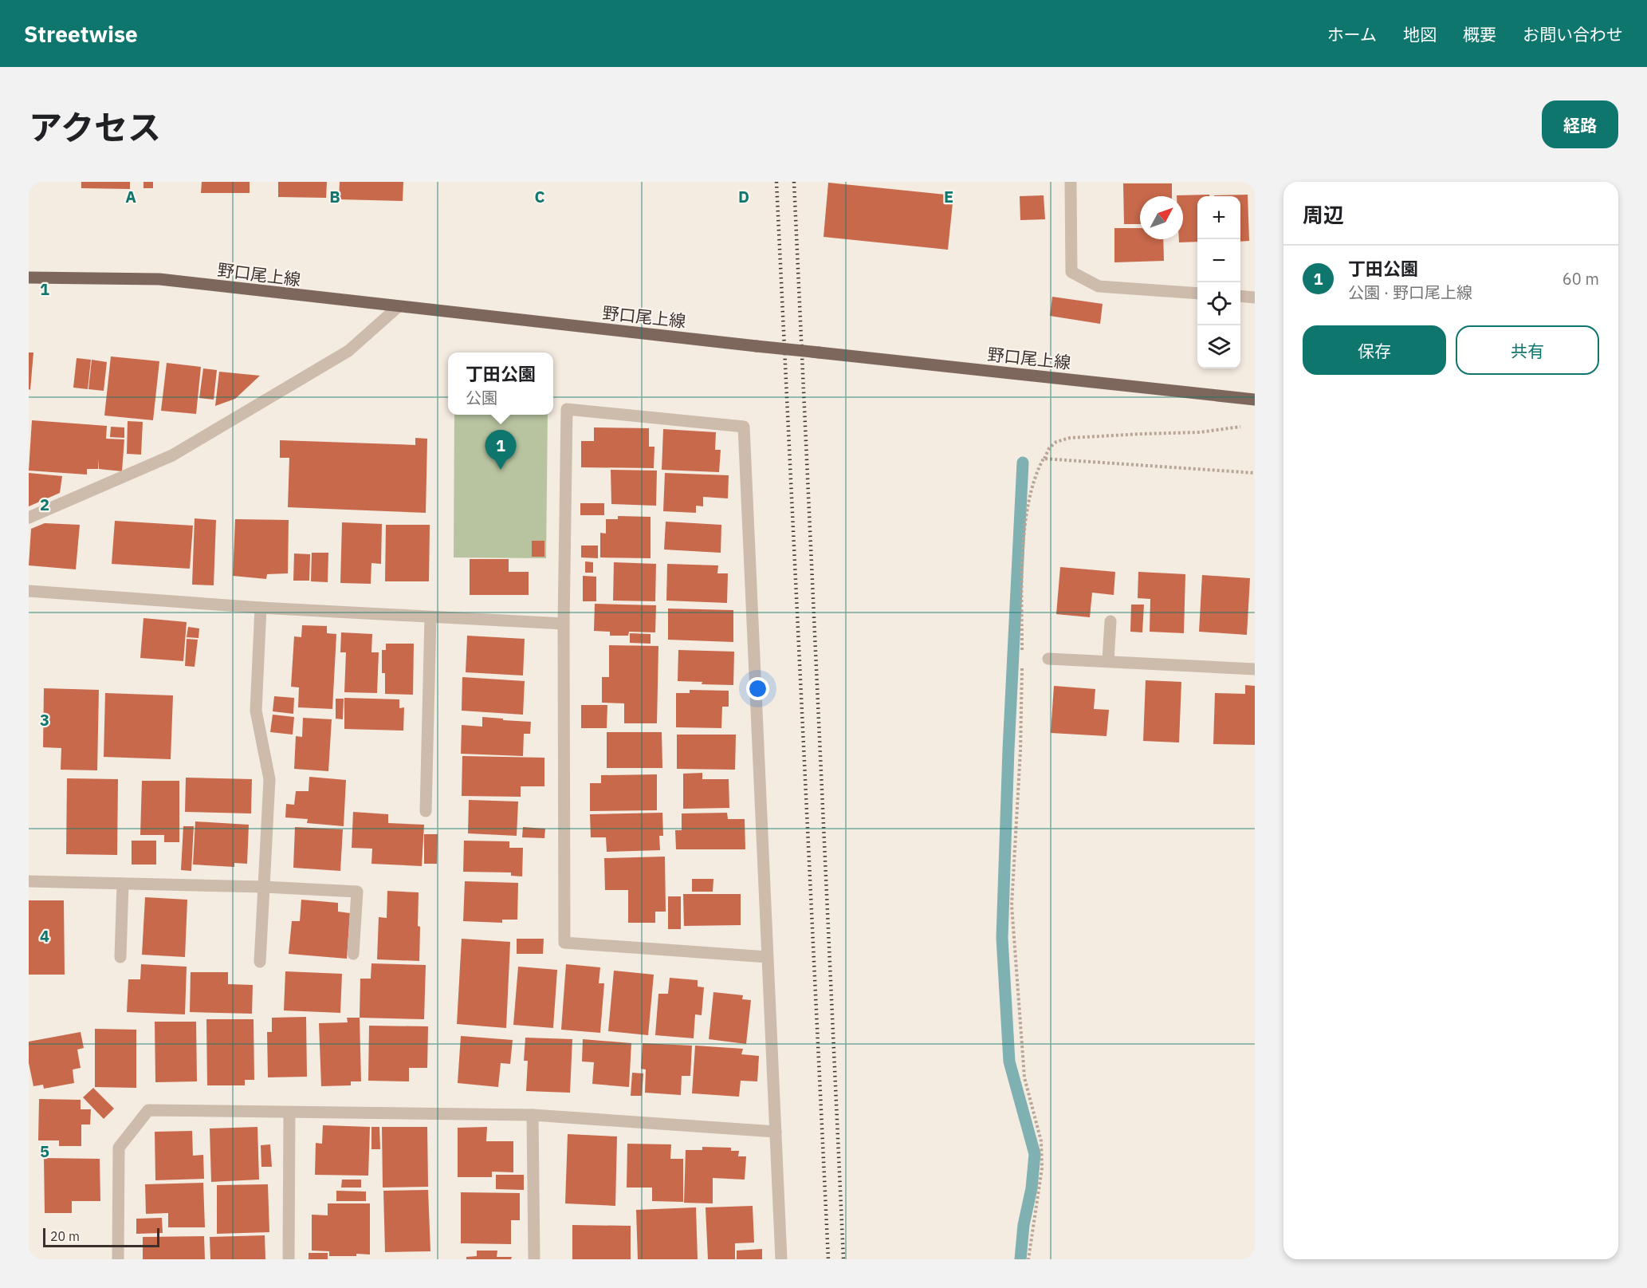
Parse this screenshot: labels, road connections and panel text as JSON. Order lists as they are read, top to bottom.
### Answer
{
  "streets": {
    "main road": ["野口尾上線"]
  },
  "scale_bar": "20 m",
  "north": "top right",
  "page": {
    "header": "Streetwise",
    "nav": [
      "ホーム",
      "地図",
      "概要",
      "お問い合わせ"
    ],
    "title": "アクセス",
    "buttons": [
      "経路",
      ["保存", "共有"]
    ],
    "heading": "周辺",
    "map_buttons": ["+", "−"],
    "list": [
      {
        "mark": "1",
        "name": "丁田公園",
        "note": "公園 · 野口尾上線",
        "value": "60 m"
      }
    ],
    "popup": ["丁田公園", "公園"],
    "pins": "1",
    "scale": "20 m"
  },
  "grid": {
    "columns": [
      "A",
      "B",
      "C",
      "D",
      "E"
    ],
    "rows": [
      "1",
      "2",
      "3",
      "4",
      "5"
    ]
  }
}
